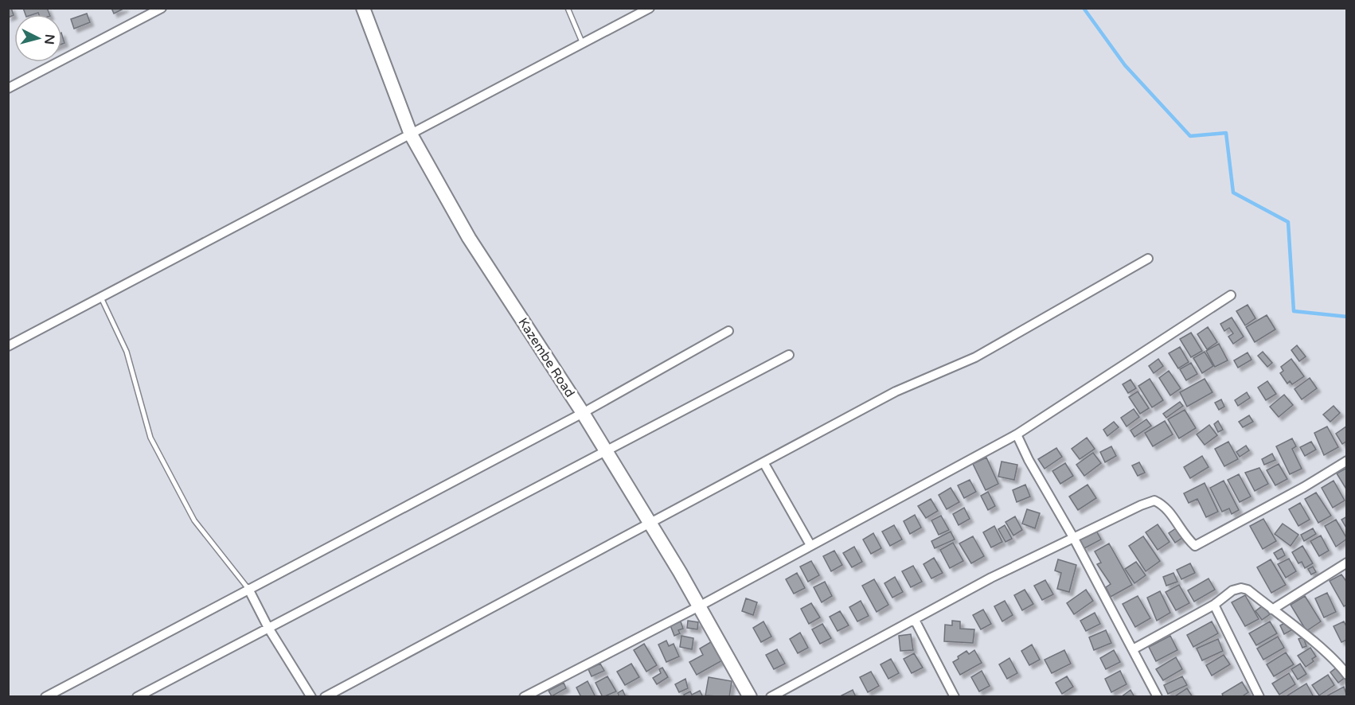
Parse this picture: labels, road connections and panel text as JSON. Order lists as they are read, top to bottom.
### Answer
{
  "streets": {
    "main road": ["Kazembe Road"]
  },
  "north": "right"
}
